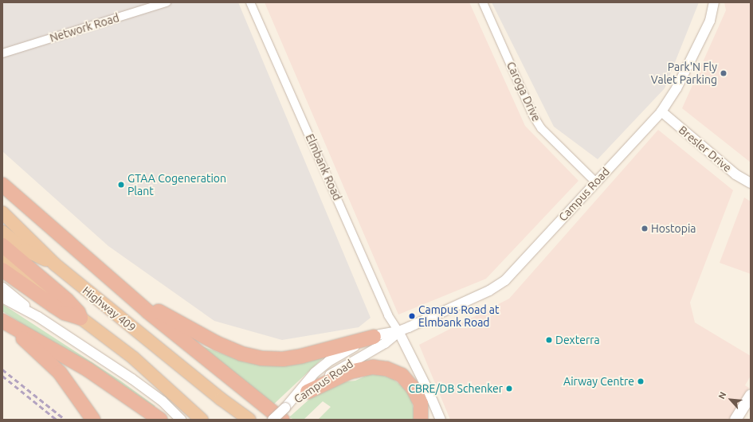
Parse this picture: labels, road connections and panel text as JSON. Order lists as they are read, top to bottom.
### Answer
{
  "streets": {
    "highway": ["Highway 409"],
    "street": [
      "Network Road",
      "Caroga Drive",
      "Bresler Drive",
      "Elmbank Road",
      "Campus Road"
    ]
  },
  "crossings": [
    ["Caroga Drive", "Campus Road"],
    ["Bresler Drive", "Campus Road"],
    ["Elmbank Road", "Campus Road"]
  ],
  "places": [
    "Park'N Fly Valet Parking",
    "GTAA Cogeneration Plant",
    "Hostopia",
    "Campus Road at Elmbank Road",
    "Dexterra",
    "Airway Centre",
    "CBRE/DB Schenker"
  ],
  "north": "top left"
}
